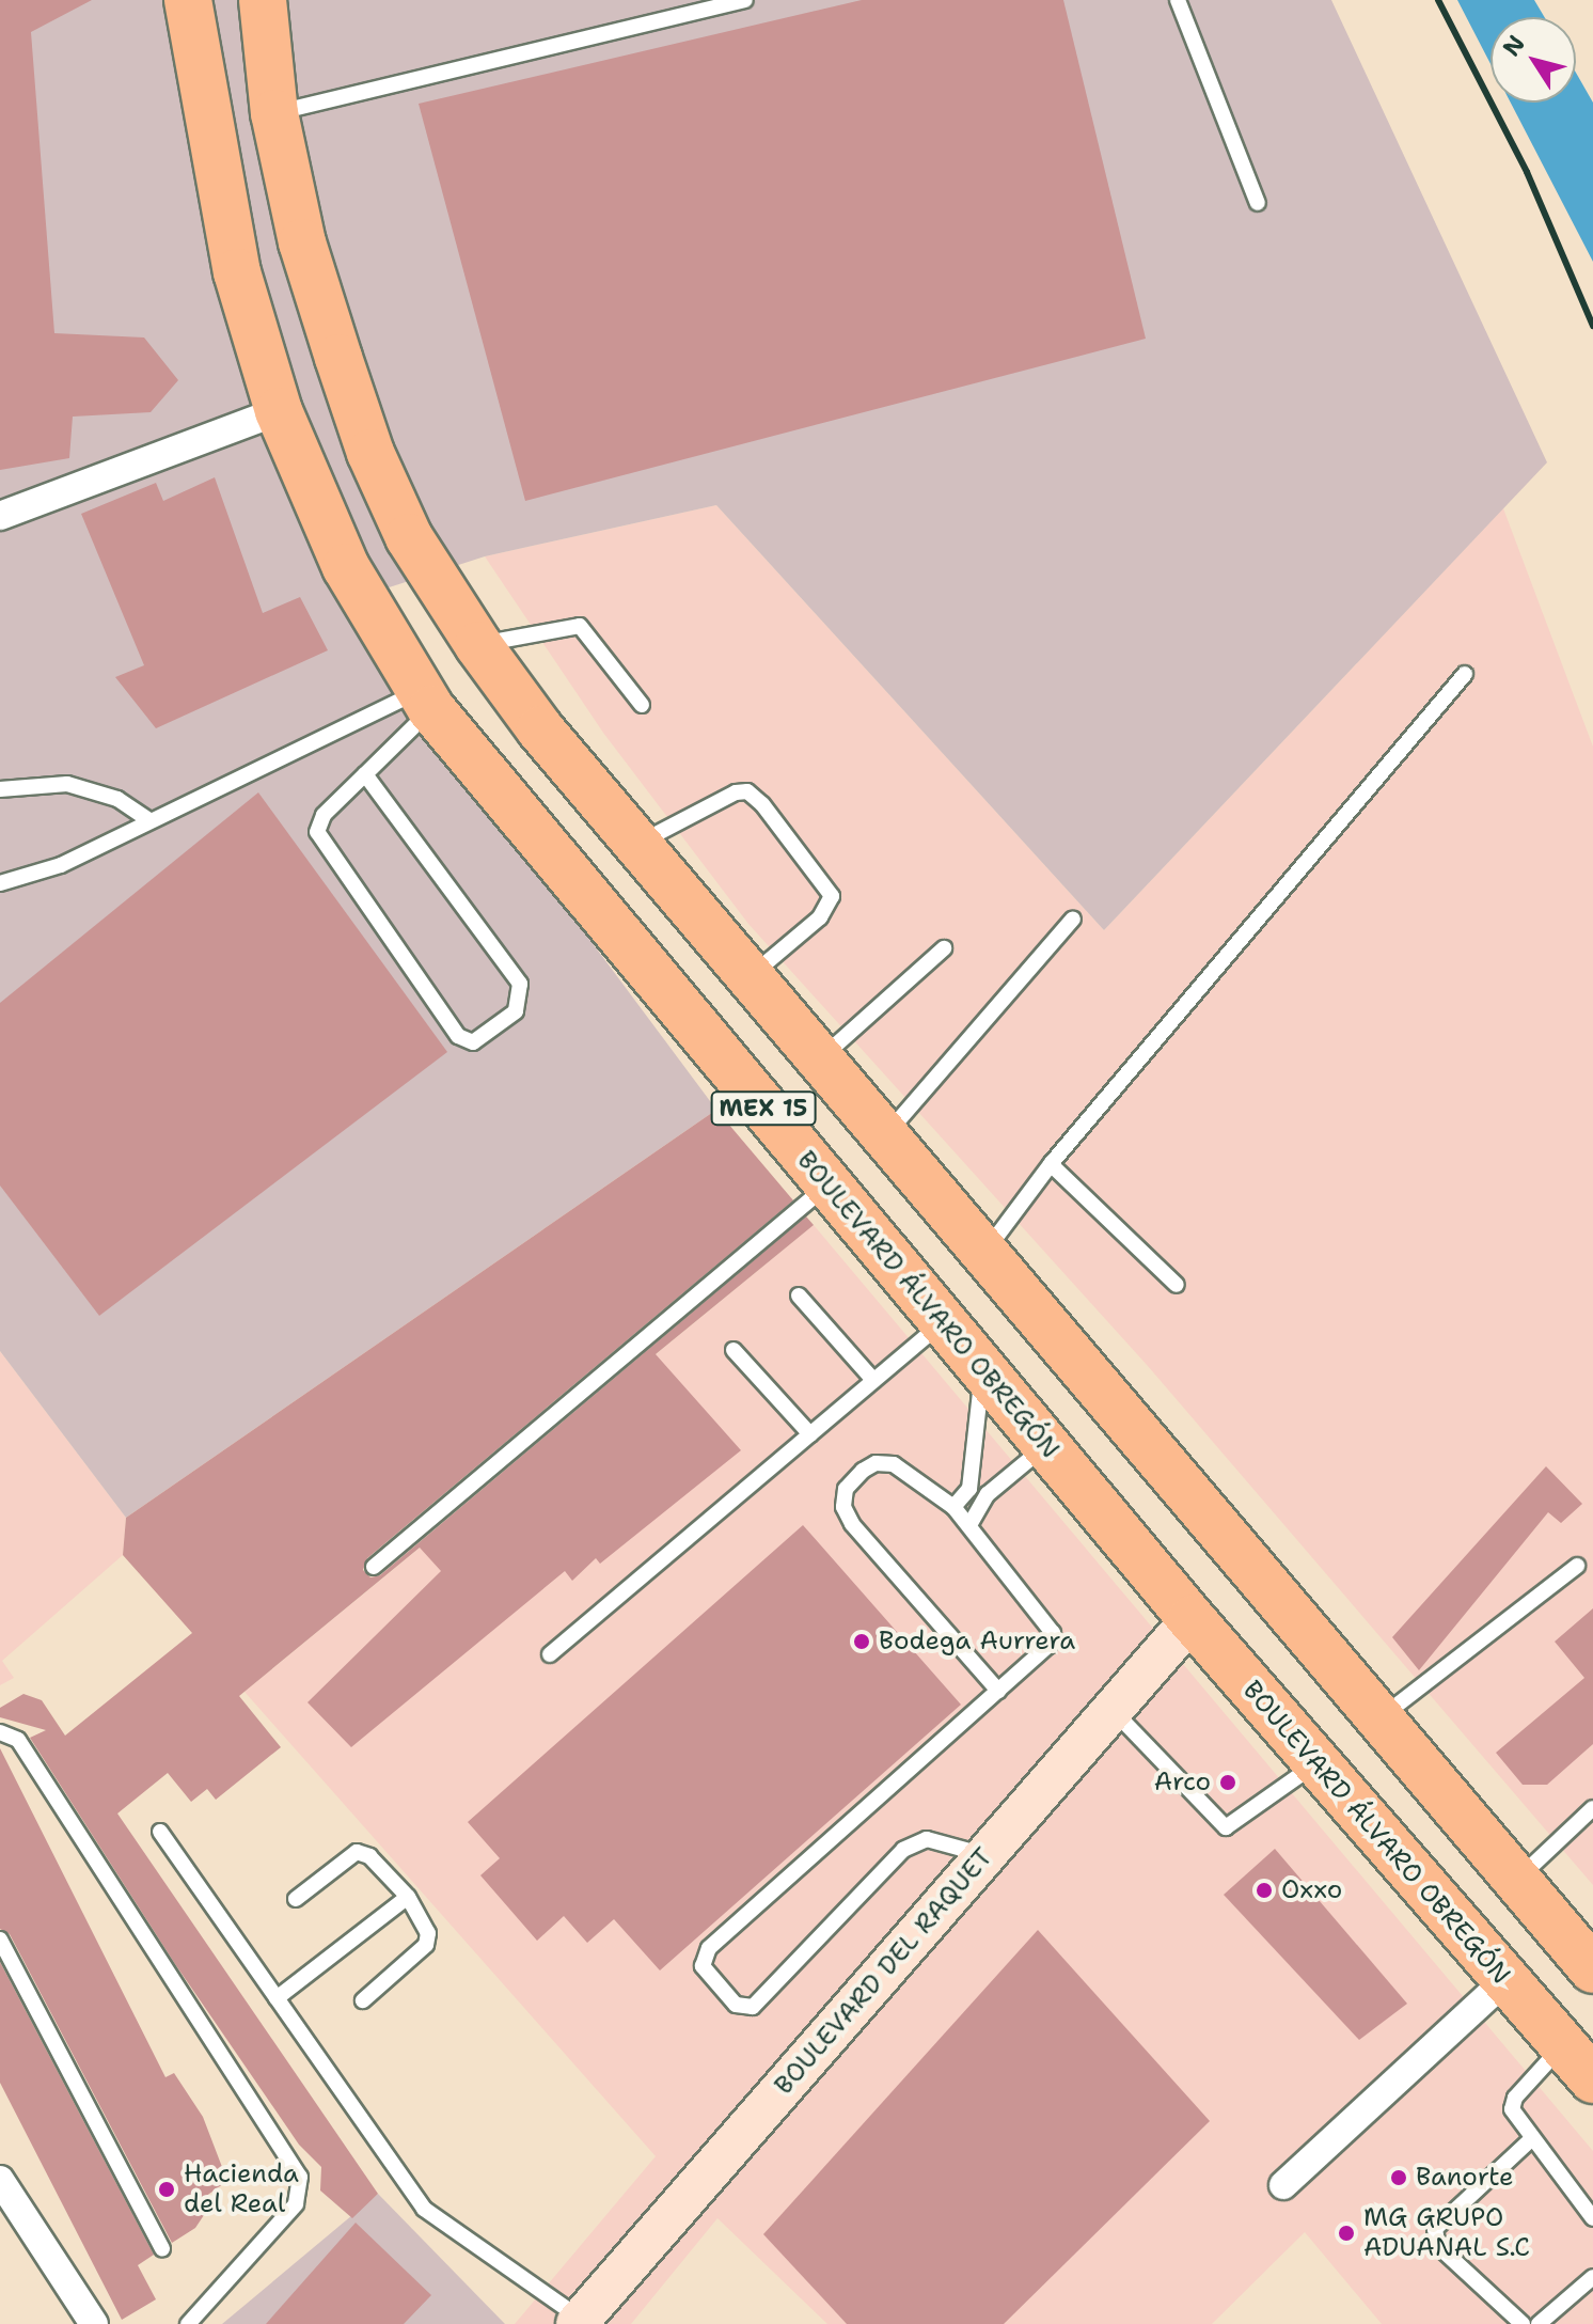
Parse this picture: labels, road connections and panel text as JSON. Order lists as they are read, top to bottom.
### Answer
{
  "streets": {
    "highway": ["MEX 15", "BOULEVARD ÁLVARO OBREGÓN"],
    "street": ["BOULEVARD DEL RAQUET"]
  },
  "crossings": [
    ["BOULEVARD ÁLVARO OBREGÓN", "BOULEVARD DEL RAQUET"]
  ],
  "places": [
    "Bodega Aurrera",
    "Arco",
    "Oxxo",
    "Banorte",
    "Hacienda del Real",
    "MG GRUPO ADUANAL S.C"
  ],
  "north": "top left"
}
